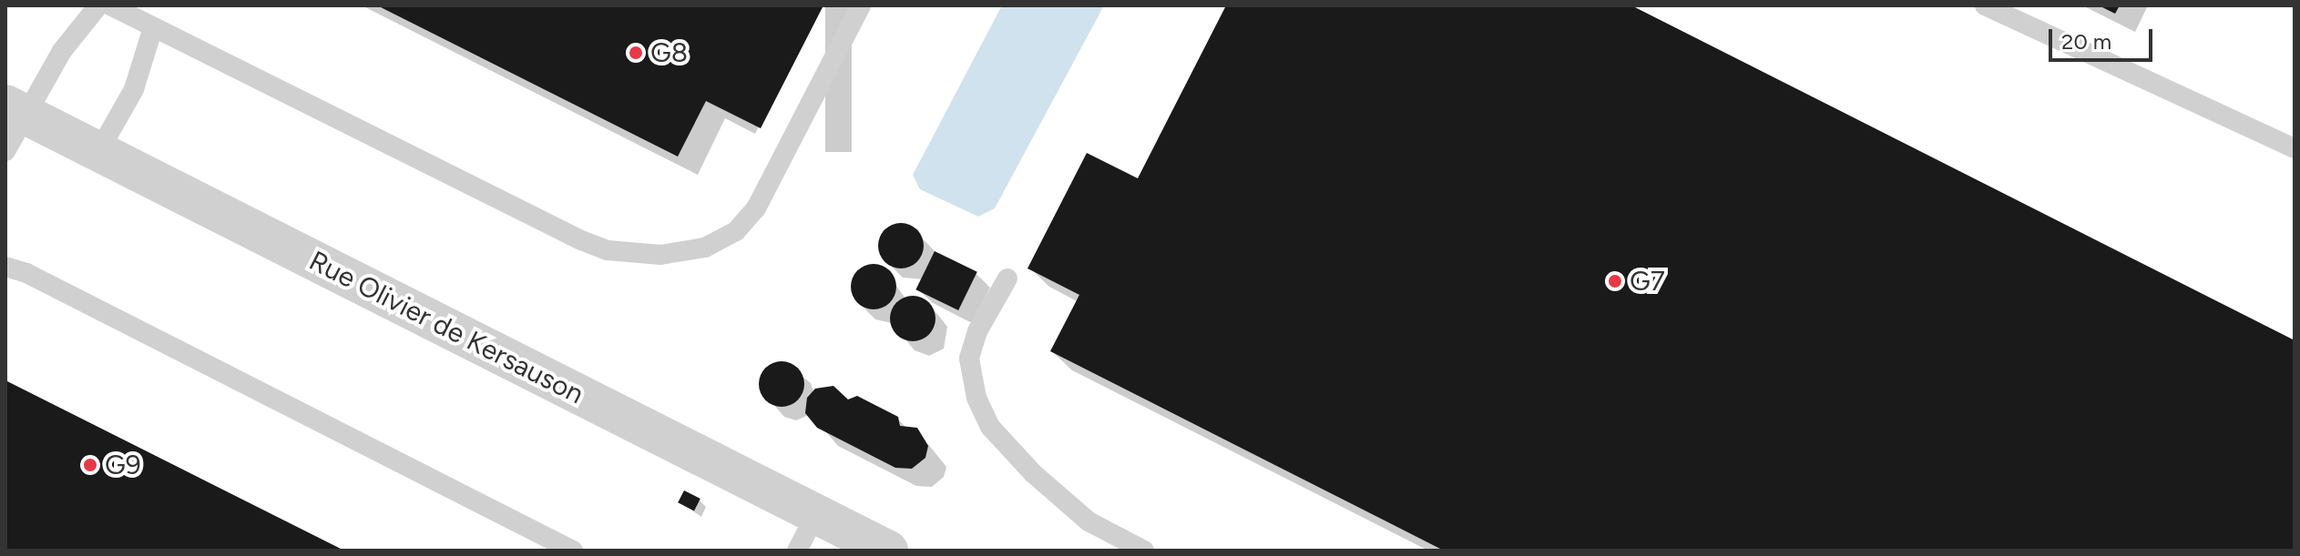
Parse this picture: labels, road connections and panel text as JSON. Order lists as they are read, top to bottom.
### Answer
{
  "streets": {
    "street": ["Rue Olivier de Kersauson"]
  },
  "places": ["G8", "G7", "G9"],
  "scale_bar": "20 m"
}
